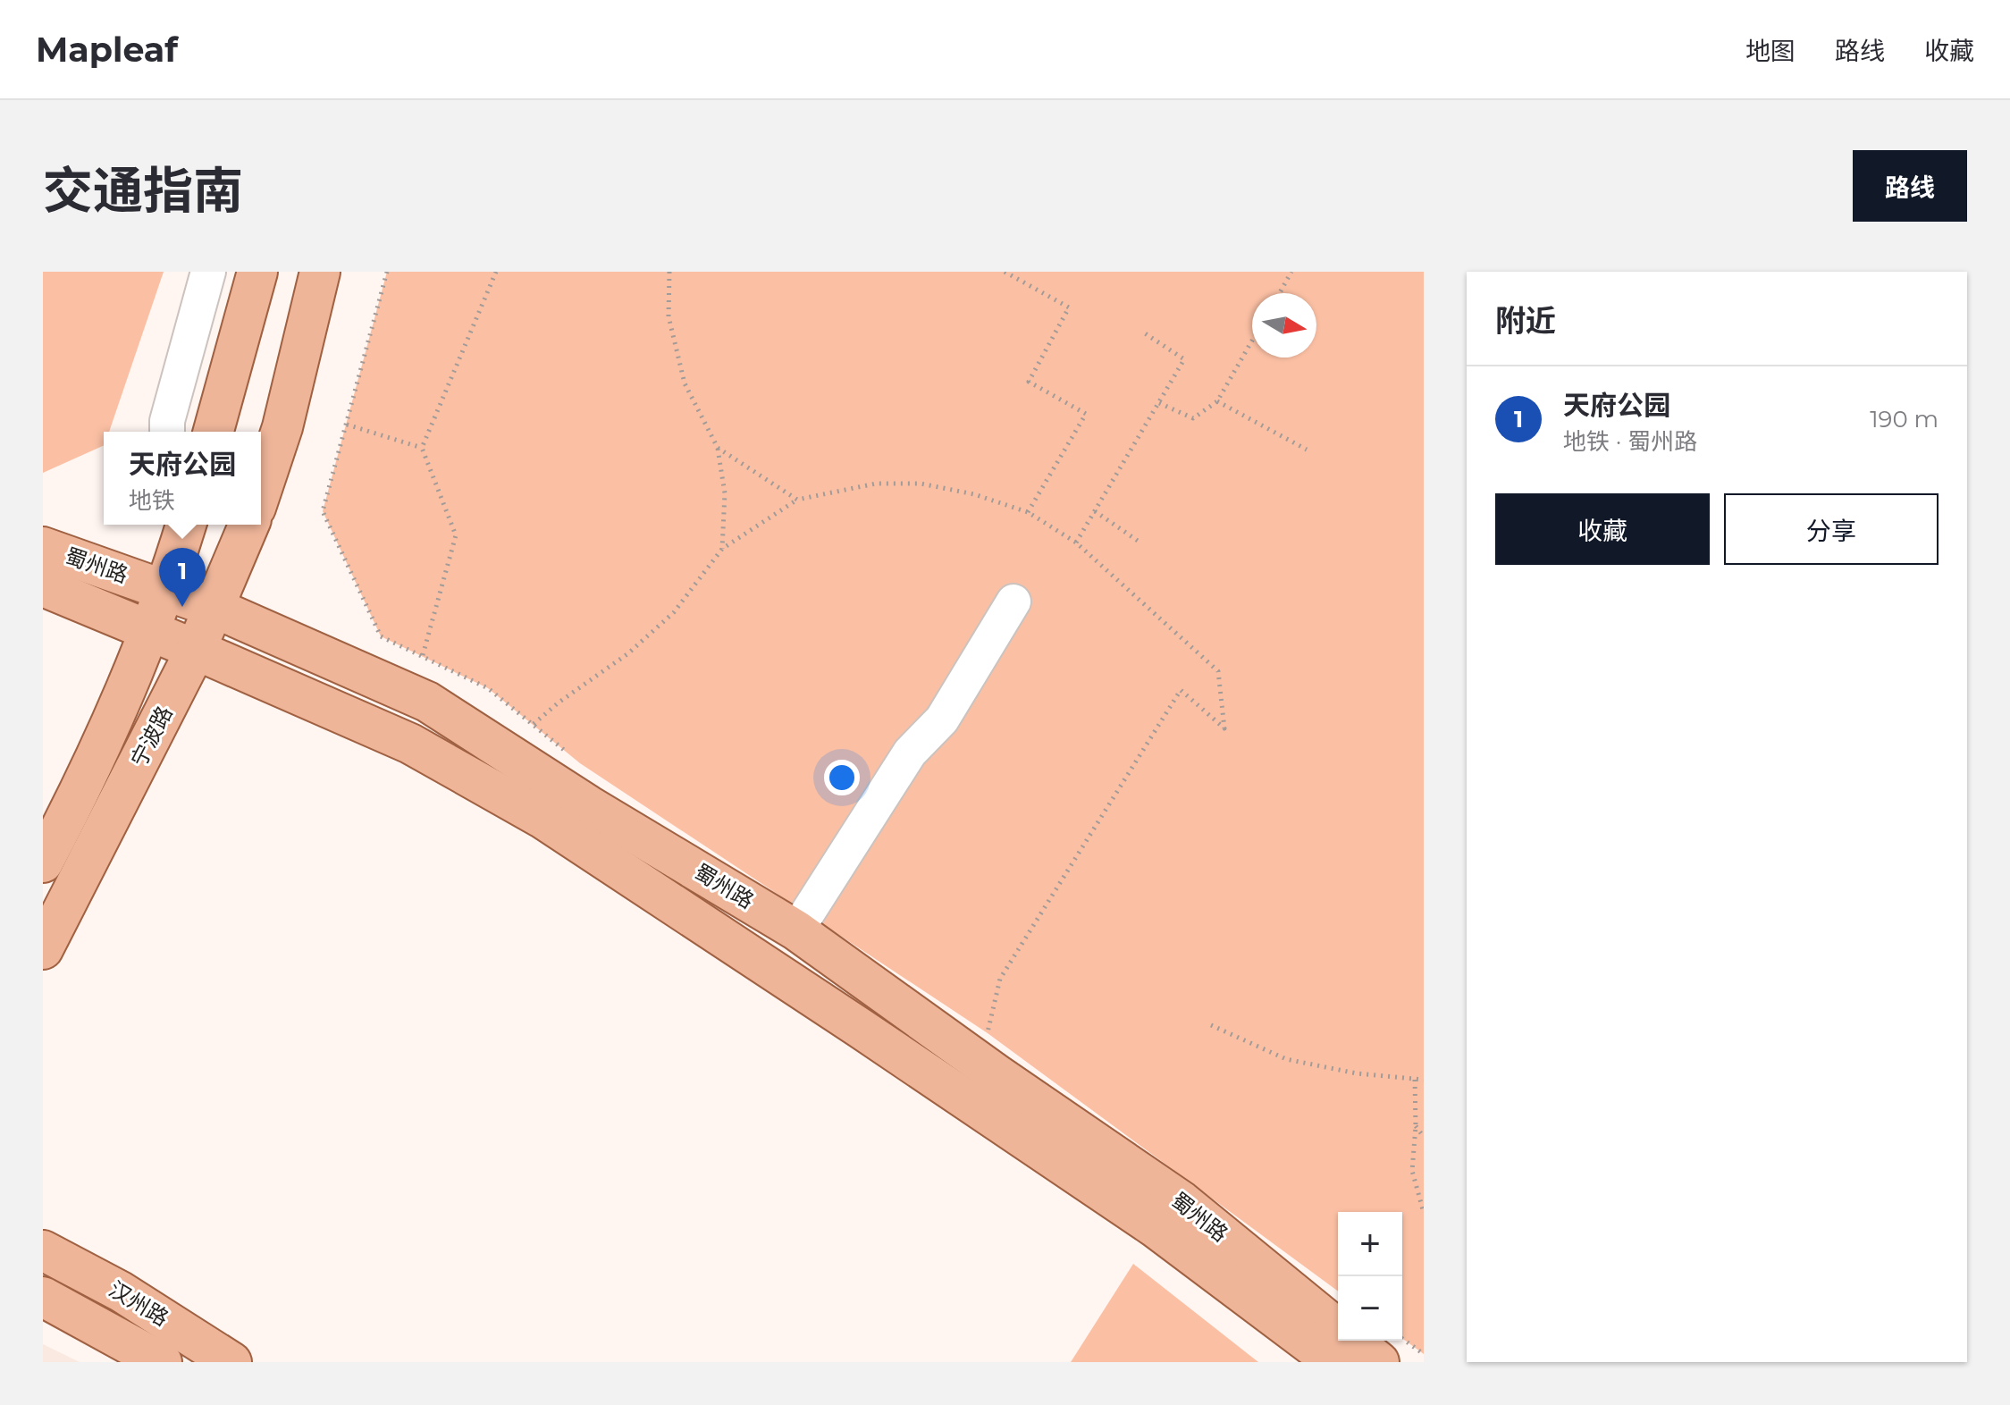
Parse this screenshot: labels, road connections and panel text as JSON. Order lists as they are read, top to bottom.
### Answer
{
  "streets": {
    "main road": ["蜀州路", "宁波路", "汉州路"]
  },
  "crossings": [
    ["蜀州路", "宁波路"]
  ],
  "north": "right",
  "page": {
    "header": "Mapleaf",
    "nav": ["地图", "路线", "收藏"],
    "title": "交通指南",
    "buttons": [
      "路线",
      ["收藏", "分享"]
    ],
    "heading": "附近",
    "list": [
      {
        "mark": "1",
        "name": "天府公园",
        "note": "地铁 · 蜀州路",
        "value": "190 m"
      }
    ],
    "popup": ["天府公园", "地铁"],
    "pins": "1",
    "map_buttons": ["+", "−"]
  }
}
